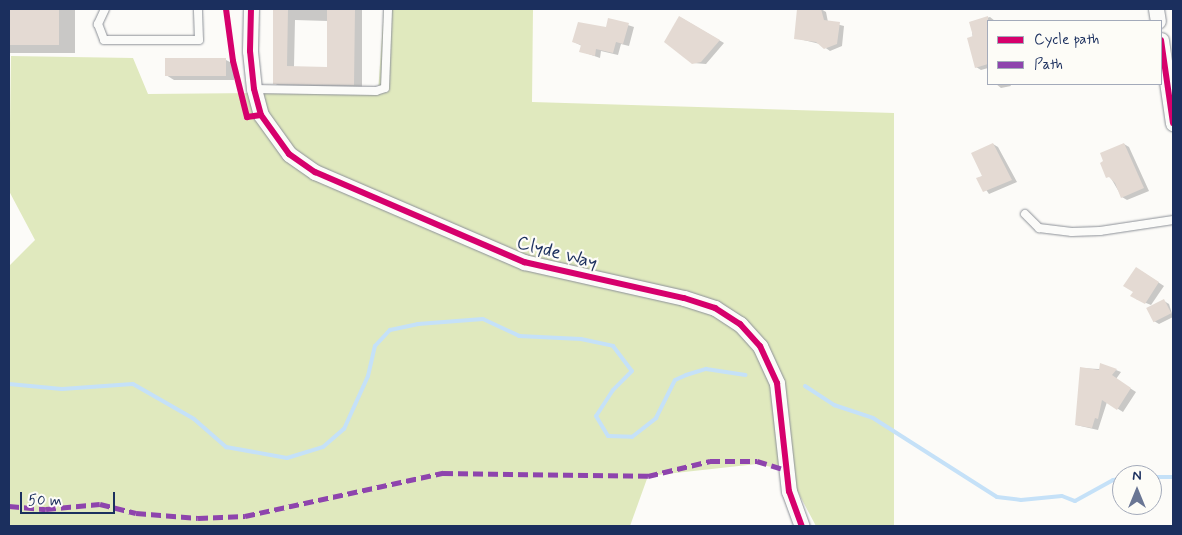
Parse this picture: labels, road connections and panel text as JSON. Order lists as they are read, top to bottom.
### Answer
{
  "streets": {
    "street": ["Clyde Way"]
  },
  "legend": ["Cycle path", "Path"],
  "scale_bar": "50 m",
  "north": "top"
}
